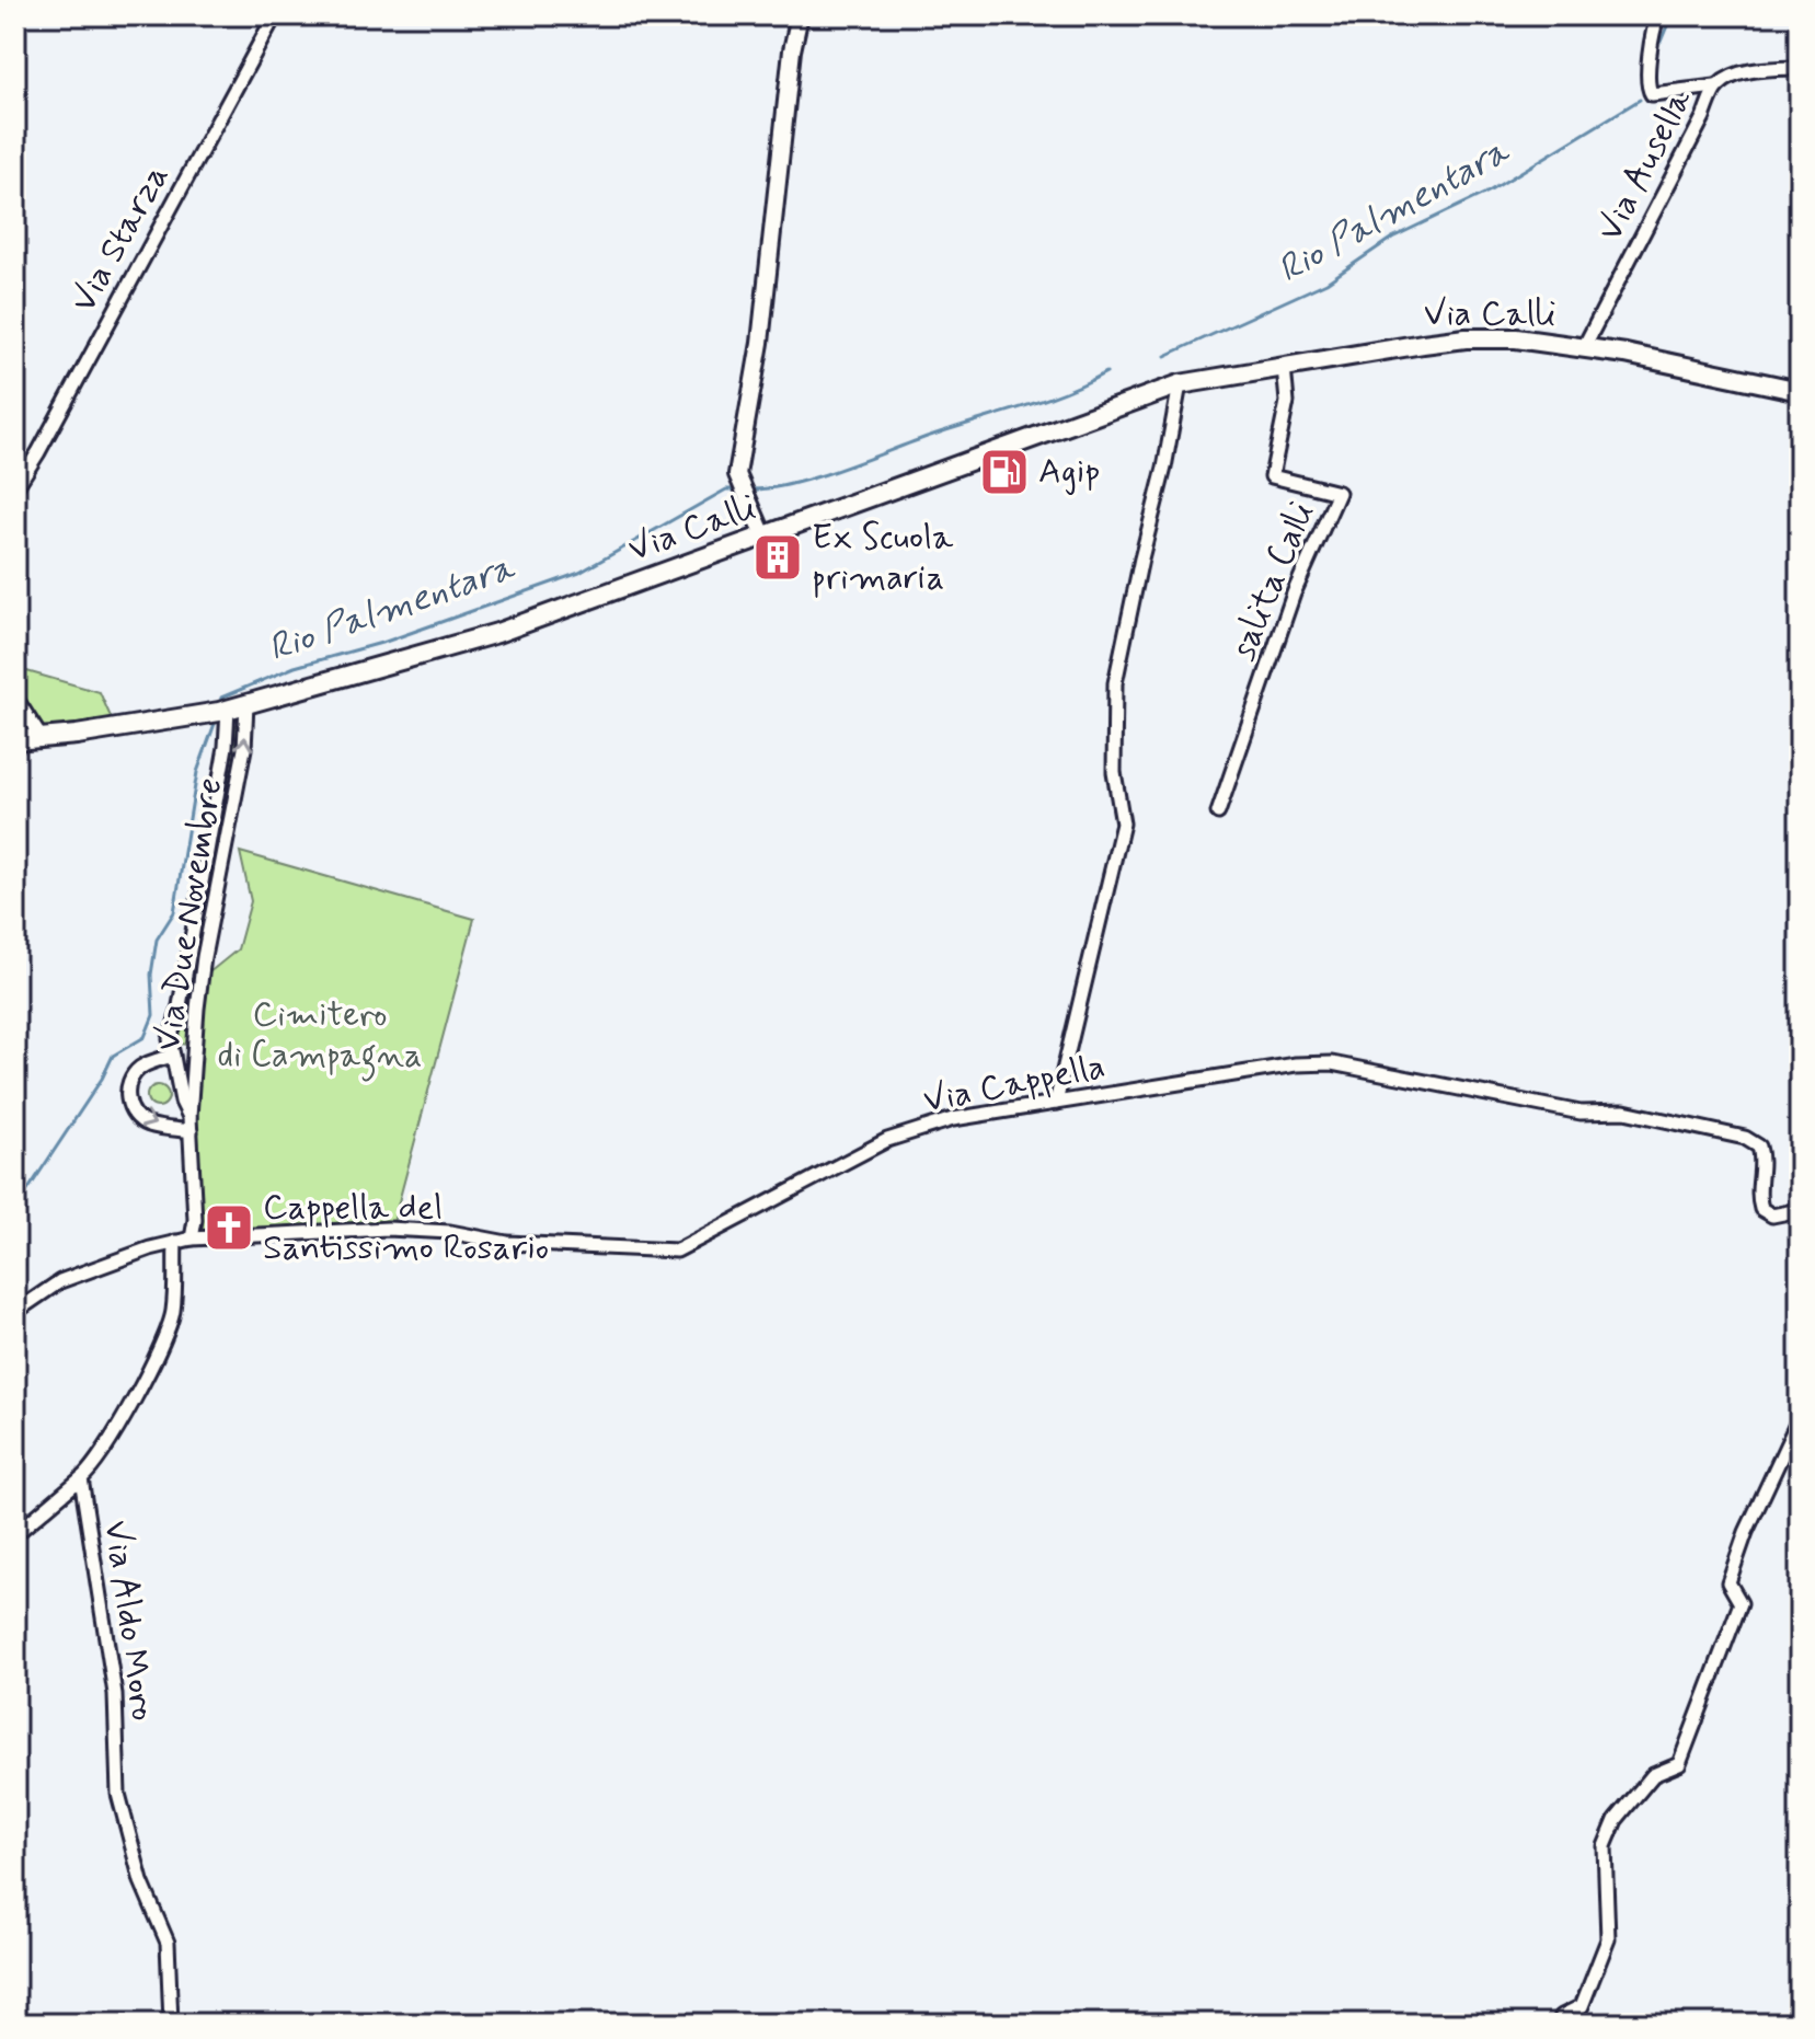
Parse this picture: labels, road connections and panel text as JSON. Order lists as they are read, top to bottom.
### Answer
{
  "streets": {
    "main road": ["Via Calli"],
    "street": [
      "Via Ausella",
      "Via Starza",
      "salita Calli",
      "Via Due Novembre",
      "Via Cappella",
      "Via Aldo Moro"
    ]
  },
  "crossings": [
    ["Via Ausella", "Via Calli"],
    ["Via Calli", "salita Calli"],
    ["Via Calli", "Via Due Novembre"],
    ["Via Due Novembre", "Via Cappella"],
    ["Via Cappella", "Via Aldo Moro"]
  ],
  "water": ["Rio Palmentara"],
  "parks": ["Cimitero di Campagna"],
  "places": {
    "fuel station": ["Agip"],
    "building": ["Ex Scuola primaria"],
    "church": ["Cappella del Santissimo Rosario"]
  }
}
